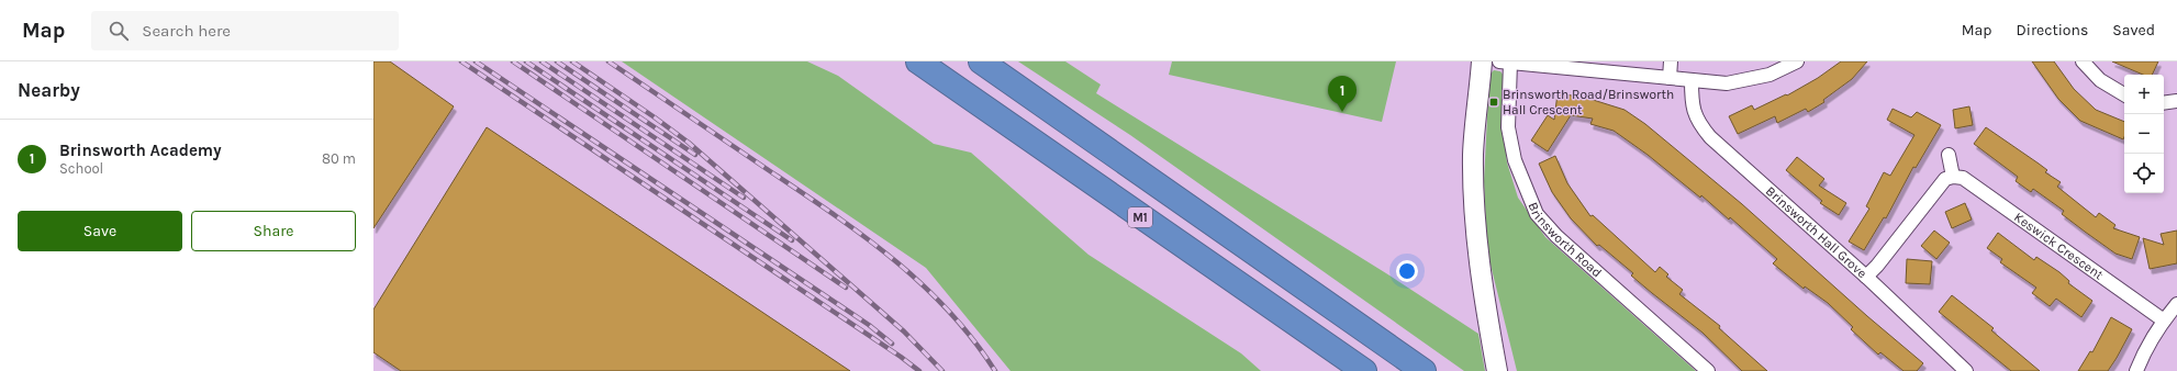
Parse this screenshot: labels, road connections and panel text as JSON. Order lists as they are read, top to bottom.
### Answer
{
  "streets": {
    "highway": ["M1"],
    "street": ["Brinsworth Hall Grove", "Brinsworth Road", "Keswick Crescent"]
  },
  "places": {
    "transit": ["Brinsworth Road/Brinsworth Hall Crescent"]
  },
  "page": {
    "header": "Map",
    "search": "Search here",
    "nav": ["Map", "Directions", "Saved"],
    "heading": "Nearby",
    "map_buttons": ["+", "−"],
    "pins": "1",
    "list": [
      {
        "mark": "1",
        "name": "Brinsworth Academy",
        "note": "School",
        "value": "80 m"
      }
    ],
    "buttons": ["Save", "Share"]
  }
}
